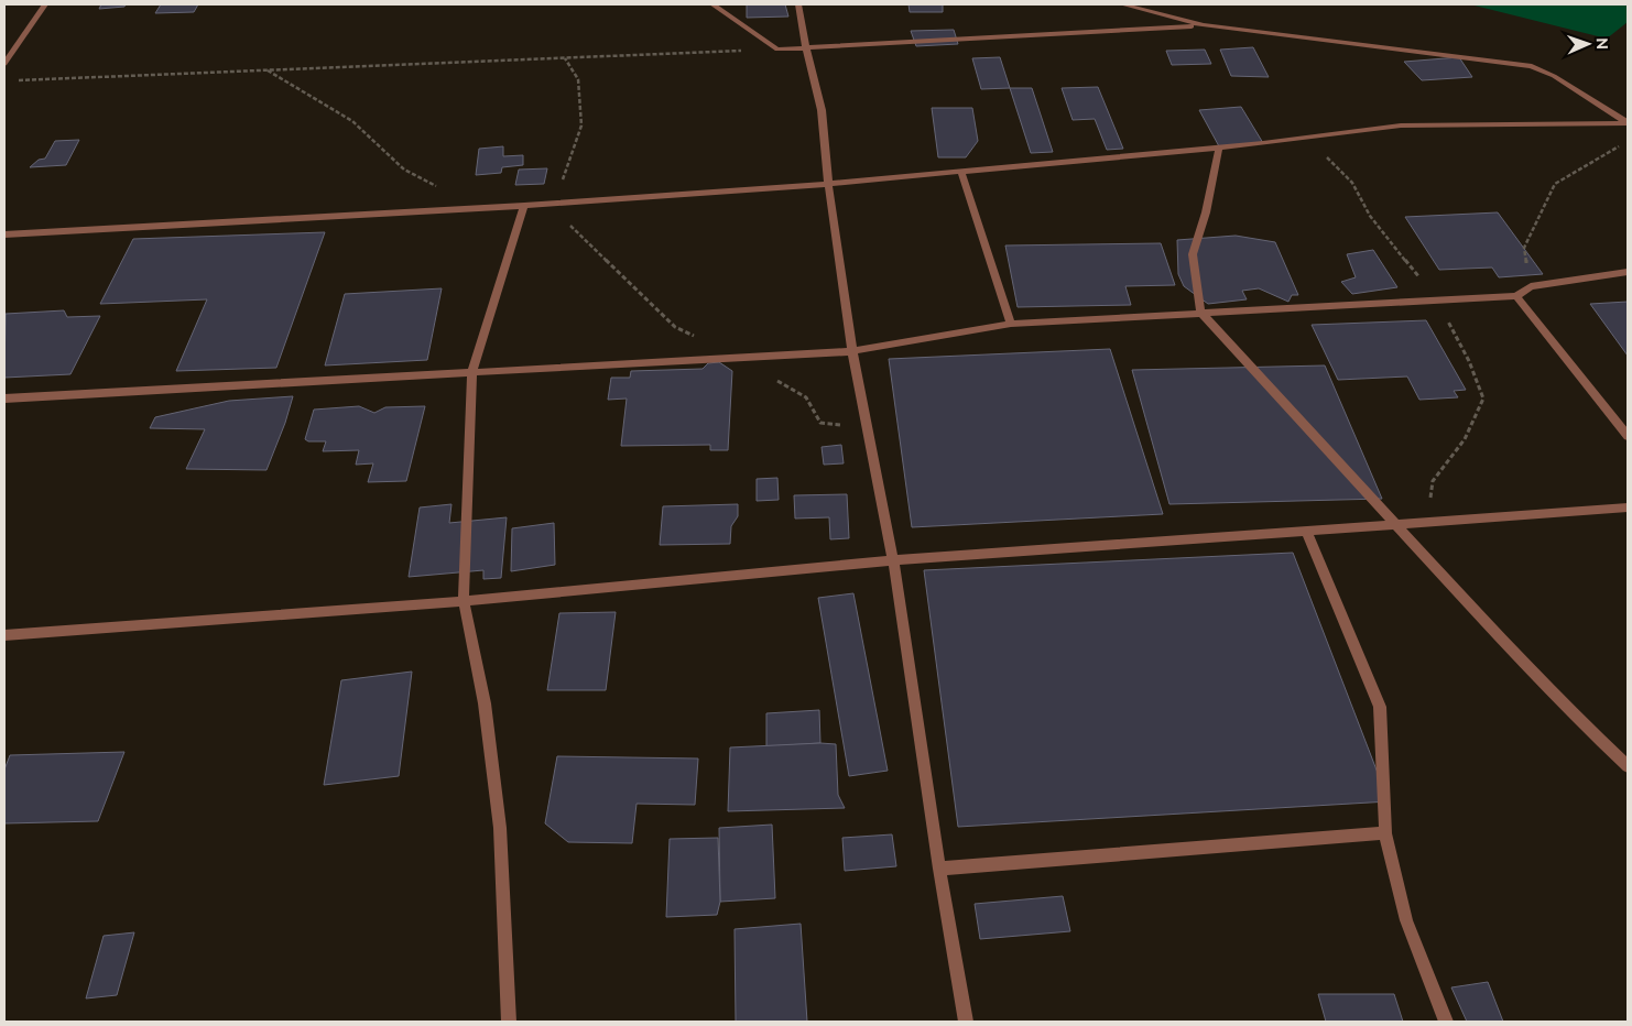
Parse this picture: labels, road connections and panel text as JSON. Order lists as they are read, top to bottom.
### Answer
{
  "north": "right"
}
